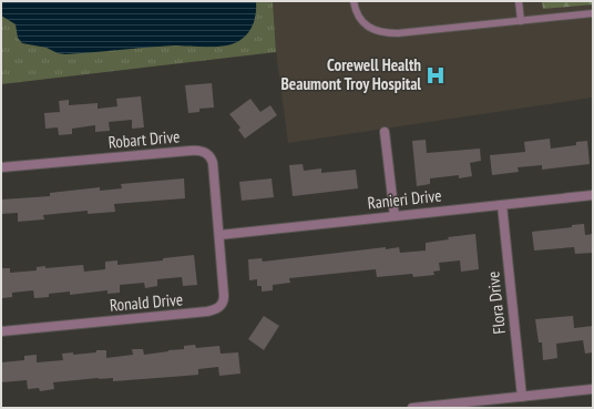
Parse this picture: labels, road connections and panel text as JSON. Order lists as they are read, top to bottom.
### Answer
{
  "streets": {
    "street": [
      "Robart Drive",
      "Ranieri Drive",
      "Ronald Drive",
      "Flora Drive"
    ]
  },
  "crossings": [
    ["Robart Drive", "Ranieri Drive"],
    ["Robart Drive", "Ronald Drive"],
    ["Ranieri Drive", "Ronald Drive"],
    ["Ranieri Drive", "Flora Drive"]
  ],
  "places": {
    "hospital": ["Corewell Health Beaumont Troy Hospital"]
  }
}
